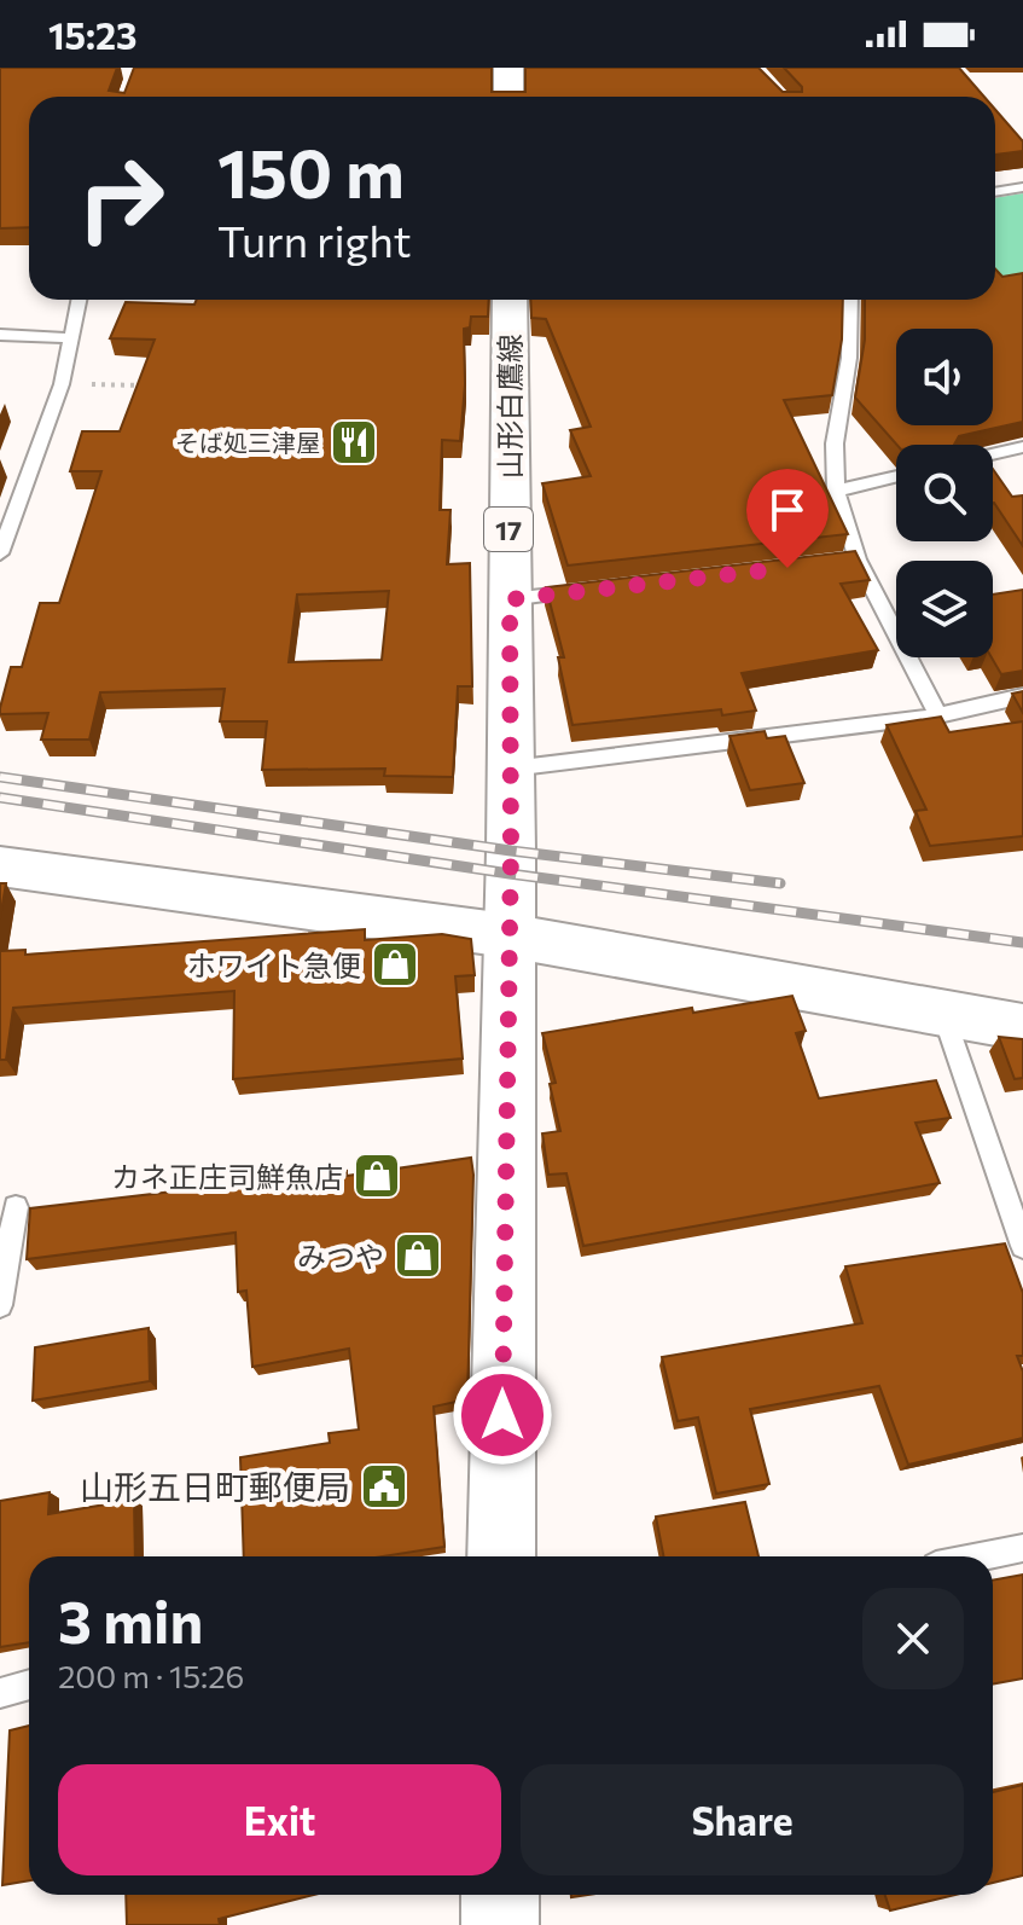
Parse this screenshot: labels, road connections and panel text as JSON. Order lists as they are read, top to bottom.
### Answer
{
  "streets": {
    "main road": ["山形白鷹線", "17"]
  },
  "places": {
    "restaurant": ["そば処三津屋"],
    "shop": ["ホワイト急便", "カネ正庄司鮮魚店", "みつや"],
    "public building": ["山形五日町郵便局"]
  },
  "page": {
    "status": "15:23",
    "turn": ["150 m", "Turn right"],
    "heading": ["3 min", "200 m · 15:26"],
    "buttons": ["Exit", "Share"]
  }
}
